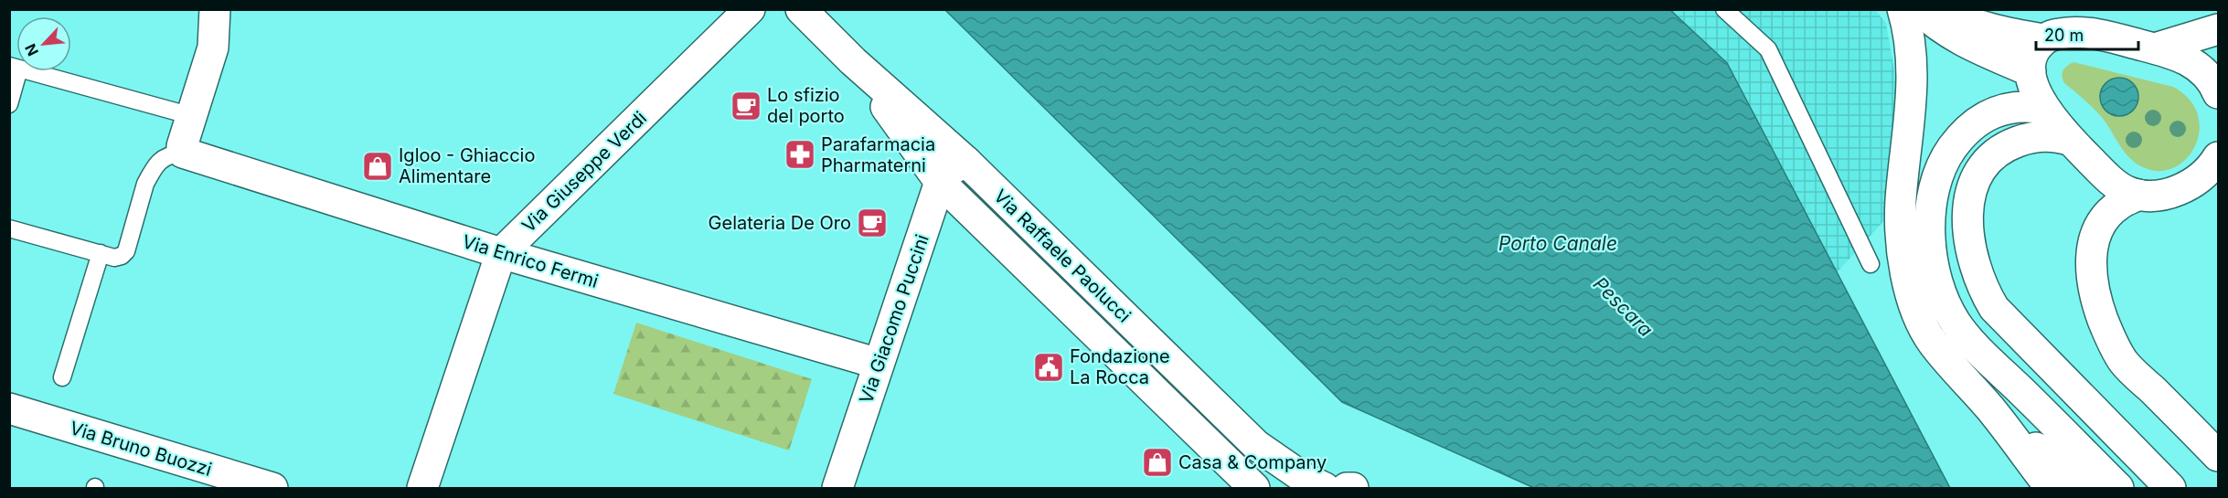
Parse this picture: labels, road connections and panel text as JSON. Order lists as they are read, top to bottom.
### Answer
{
  "streets": {
    "main road": [
      "Via Giuseppe Verdi",
      "Via Raffaele Paolucci",
      "Via Enrico Fermi",
      "Via Giacomo Puccini",
      "Via Bruno Buozzi"
    ]
  },
  "crossings": [
    ["Via Giuseppe Verdi", "Via Enrico Fermi"],
    ["Via Raffaele Paolucci", "Via Giacomo Puccini"],
    ["Via Enrico Fermi", "Via Giacomo Puccini"]
  ],
  "water": ["Porto Canale", "Pescara"],
  "places": {
    "cafe": ["Lo sfizio del porto", "Gelateria De Oro"],
    "pharmacy": ["Parafarmacia Pharmaterni"],
    "shop": ["Igloo - Ghiaccio Alimentare", "Casa & Company"],
    "public building": ["Fondazione La Rocca"]
  },
  "scale_bar": "20 m",
  "north": "bottom left"
}
